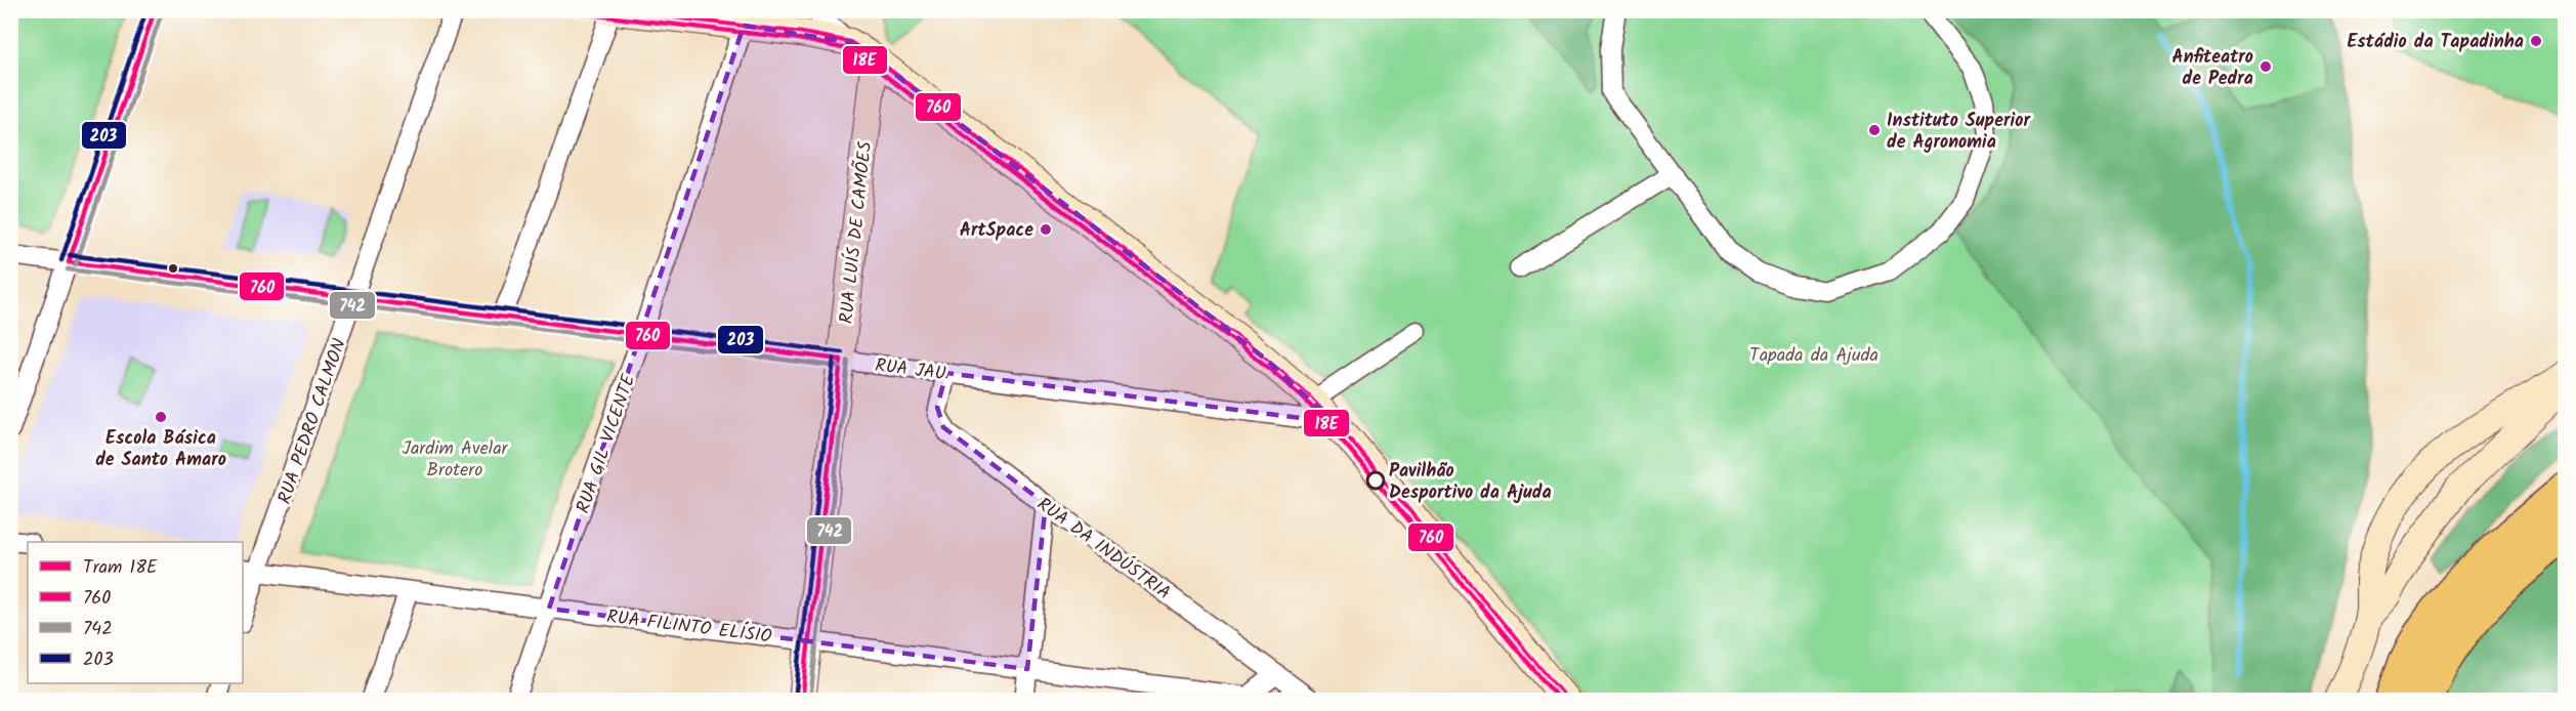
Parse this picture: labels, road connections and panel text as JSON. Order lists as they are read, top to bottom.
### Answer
{
  "streets": {
    "street": [
      "RUA LUÍS DE CAMÕES",
      "RUA JAU",
      "RUA PEDRO CALMON",
      "RUA GIL VICENTE",
      "RUA DA INDÚSTRIA",
      "RUA FILINTO ELÍSIO"
    ]
  },
  "crossings": [
    ["RUA LUÍS DE CAMÕES", "RUA JAU"],
    ["RUA LUÍS DE CAMÕES", "RUA FILINTO ELÍSIO"],
    ["RUA JAU", "RUA PEDRO CALMON"],
    ["RUA JAU", "RUA GIL VICENTE"],
    ["RUA JAU", "RUA DA INDÚSTRIA"],
    ["RUA PEDRO CALMON", "RUA FILINTO ELÍSIO"],
    ["RUA GIL VICENTE", "RUA FILINTO ELÍSIO"],
    ["RUA DA INDÚSTRIA", "RUA FILINTO ELÍSIO"]
  ],
  "parks": ["Tapada da Ajuda", "Jardim Avelar Brotero"],
  "places": [
    "Estádio da Tapadinha",
    "Anfiteatro de Pedra",
    "Instituto Superior de Agronomia",
    "ArtSpace",
    "Escola Básica de Santo Amaro",
    "Pavilhão Desportivo da Ajuda"
  ],
  "lines": [
    "tram line 18E",
    "transit line 760",
    "transit line 203",
    "transit line 742"
  ],
  "legend": [
    "Tram 18E",
    "760",
    "742",
    "203"
  ]
}
